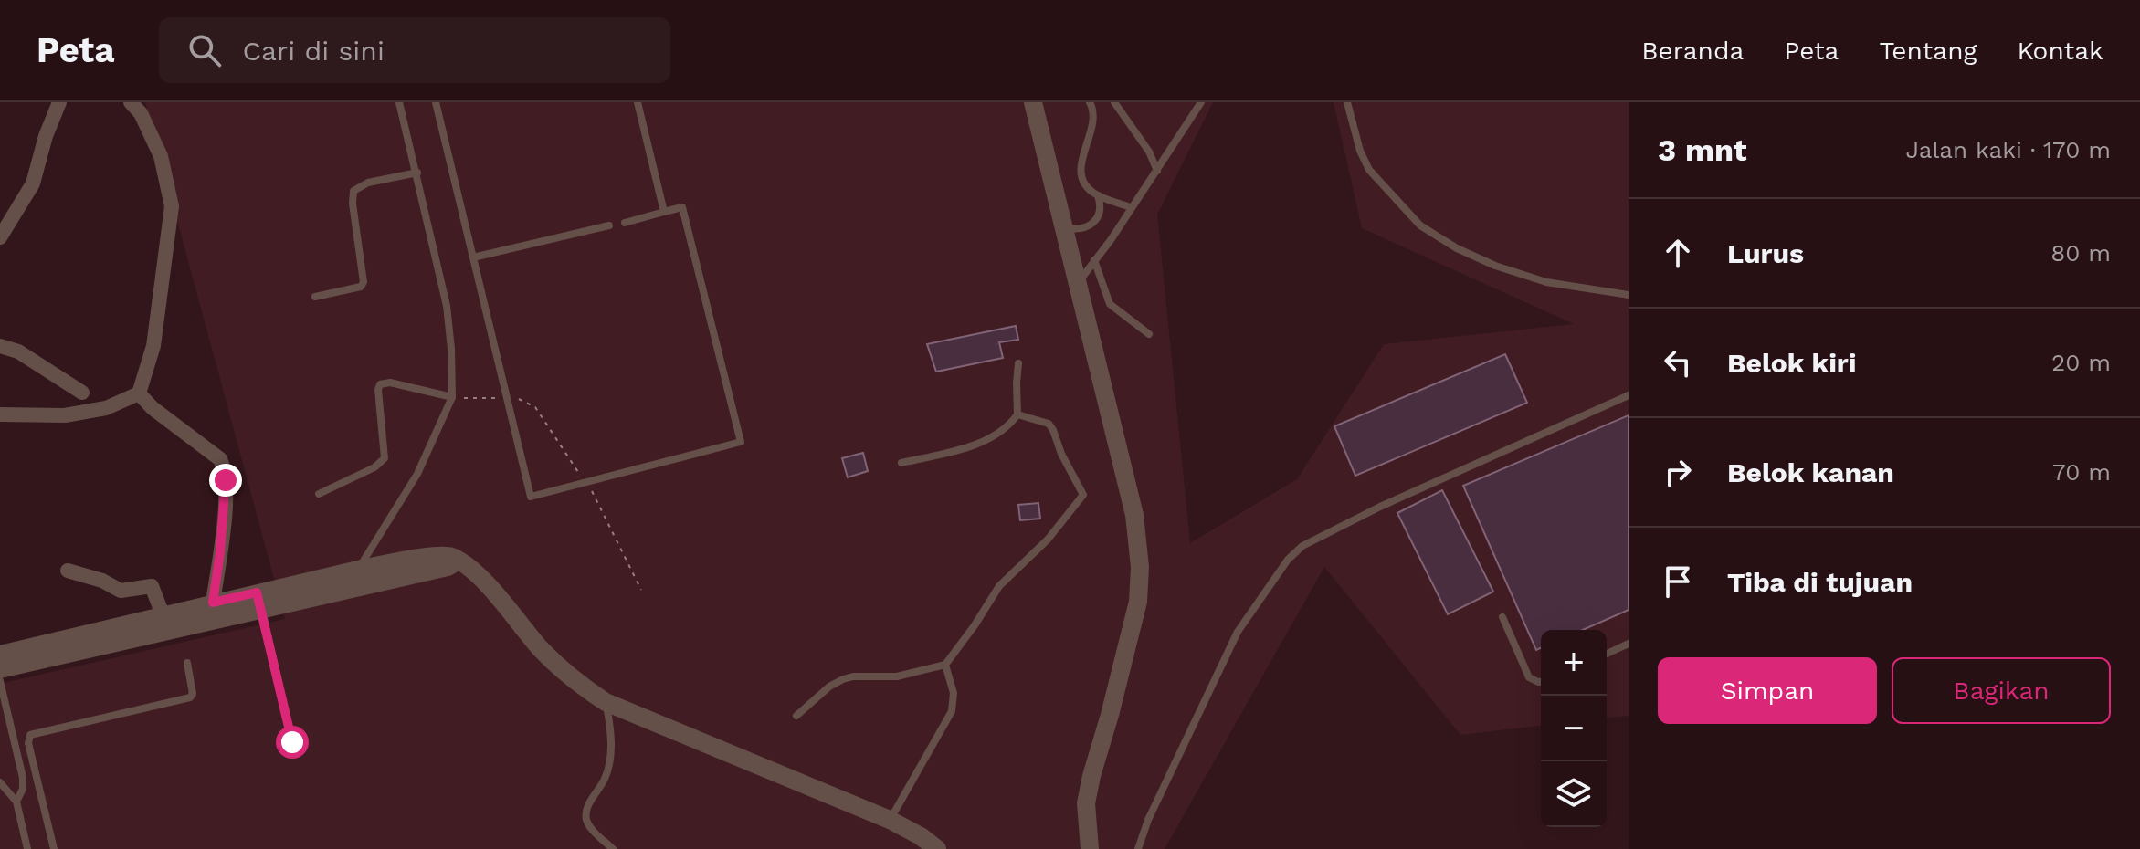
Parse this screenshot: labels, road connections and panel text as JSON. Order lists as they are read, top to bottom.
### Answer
{
  "page": {
    "header": "Peta",
    "search": "Cari di sini",
    "nav": [
      "Beranda",
      "Peta",
      "Tentang",
      "Kontak"
    ],
    "heading": ["3 mnt", "Jalan kaki · 170 m"],
    "list": [
      ["Lurus", "80 m"],
      ["Belok kiri", "20 m"],
      ["Belok kanan", "70 m"],
      "Tiba di tujuan"
    ],
    "map_buttons": ["+", "−"],
    "buttons": ["Simpan", "Bagikan"]
  }
}
